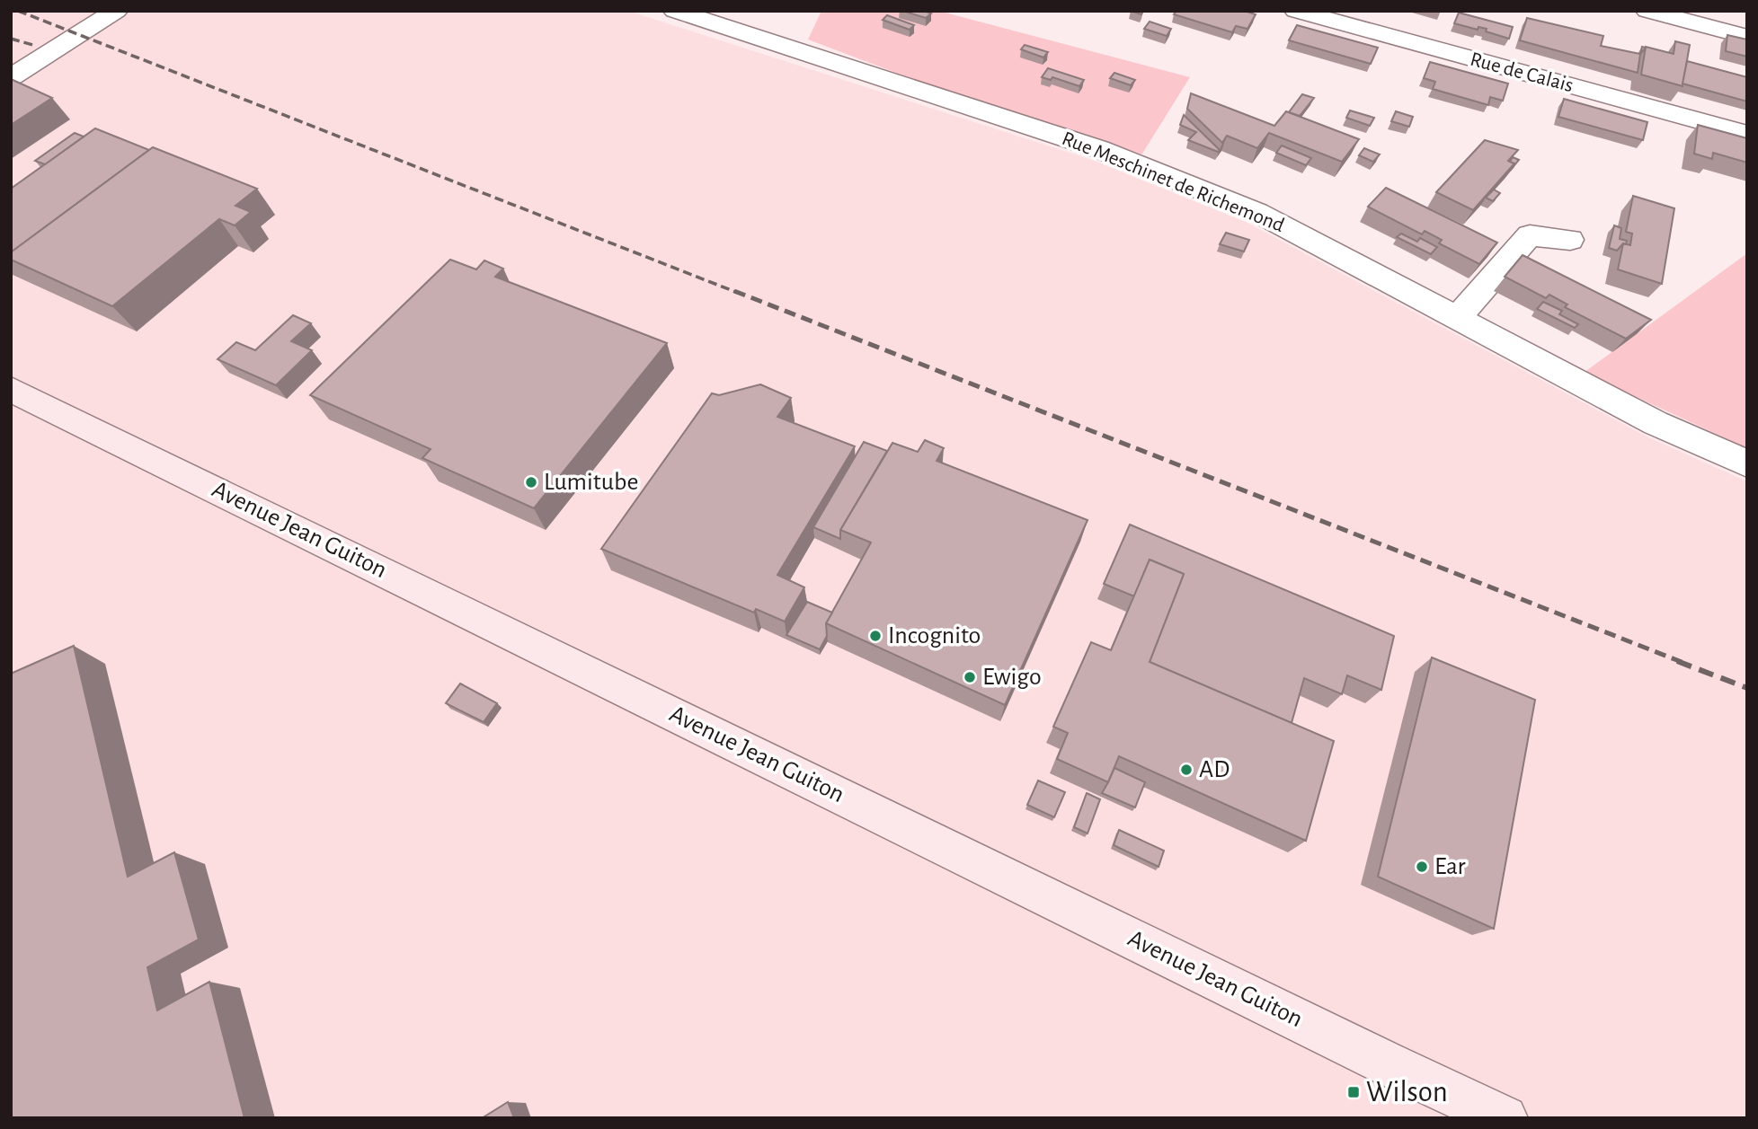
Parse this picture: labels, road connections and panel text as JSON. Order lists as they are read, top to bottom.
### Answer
{
  "streets": {
    "main road": ["Avenue Jean Guiton"],
    "street": ["Rue de Calais", "Rue Meschinet de Richemond"]
  },
  "places": {
    "other": [
      "Lumitube",
      "Incognito",
      "Ewigo",
      "AD",
      "Ear"
    ],
    "transit": ["Wilson"]
  }
}
